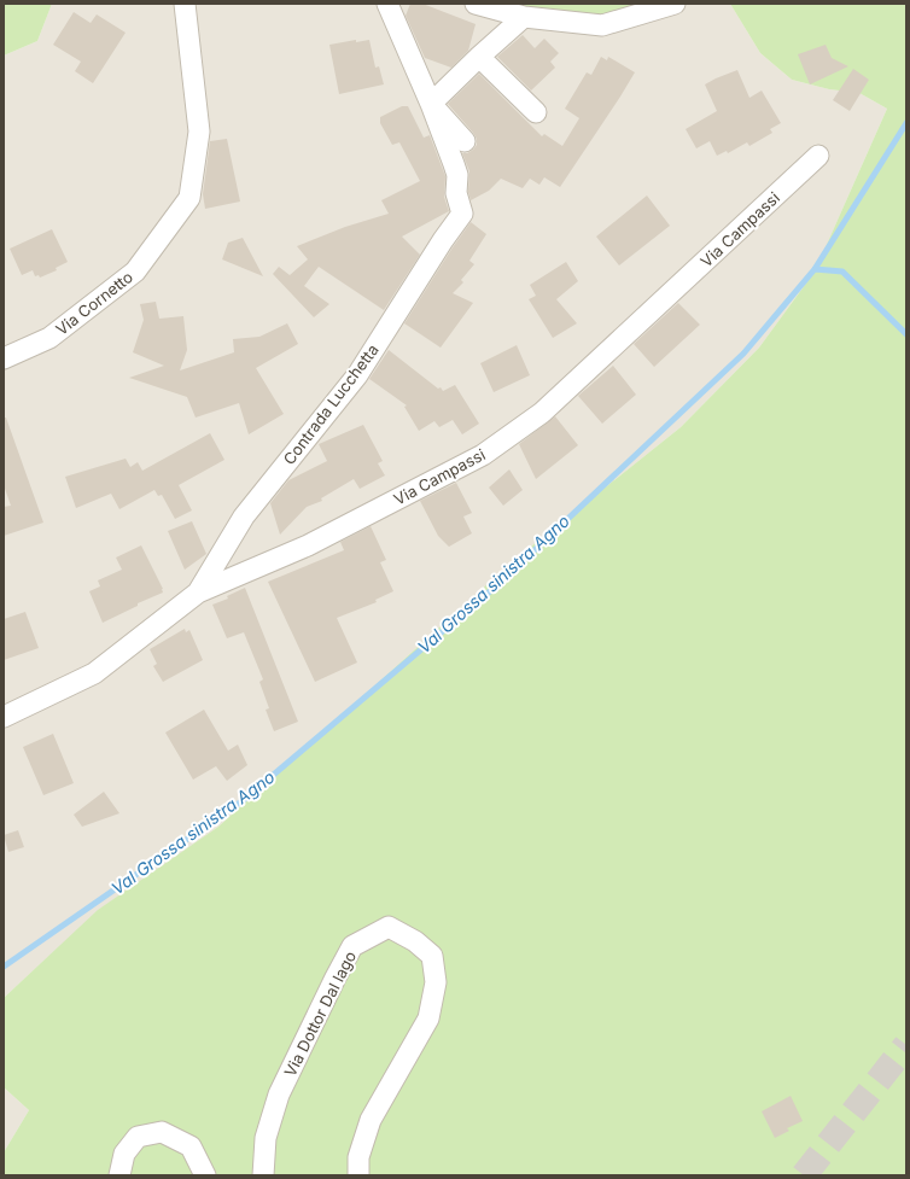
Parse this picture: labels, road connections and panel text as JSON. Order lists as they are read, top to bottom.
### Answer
{
  "streets": {
    "street": [
      "Via Campassi",
      "Via Cornetto",
      "Contrada Lucchetta",
      "Via Dottor Dal lago"
    ]
  },
  "crossings": [
    ["Via Campassi", "Contrada Lucchetta"]
  ],
  "water": ["Val Grossa sinistra Agno"]
}
